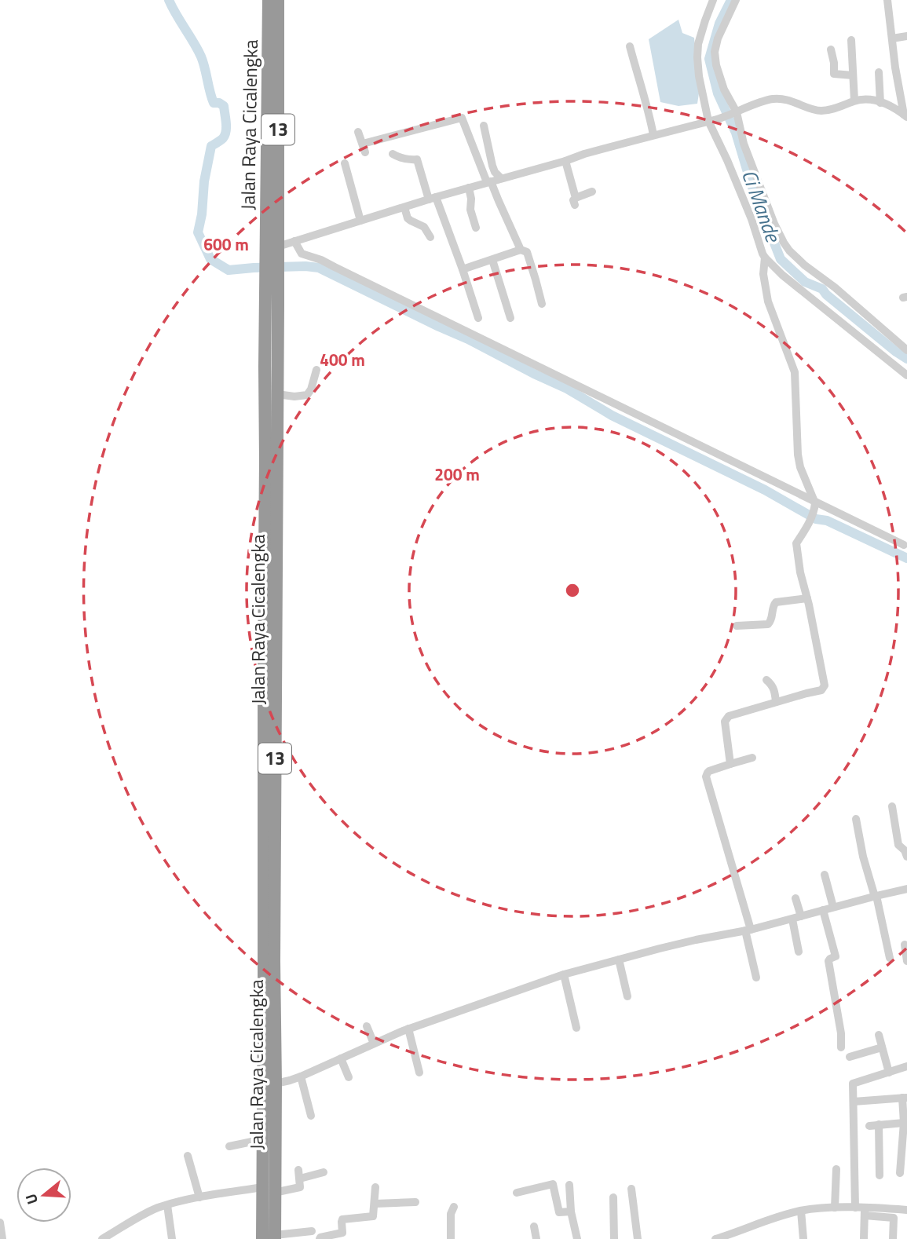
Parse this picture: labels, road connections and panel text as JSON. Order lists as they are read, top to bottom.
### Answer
{
  "streets": {
    "highway": ["Jalan Raya Cicalengka", "13"]
  },
  "water": ["Ci Mande"],
  "north": "left",
  "rings": ["600 m", "400 m", "200 m"]
}
